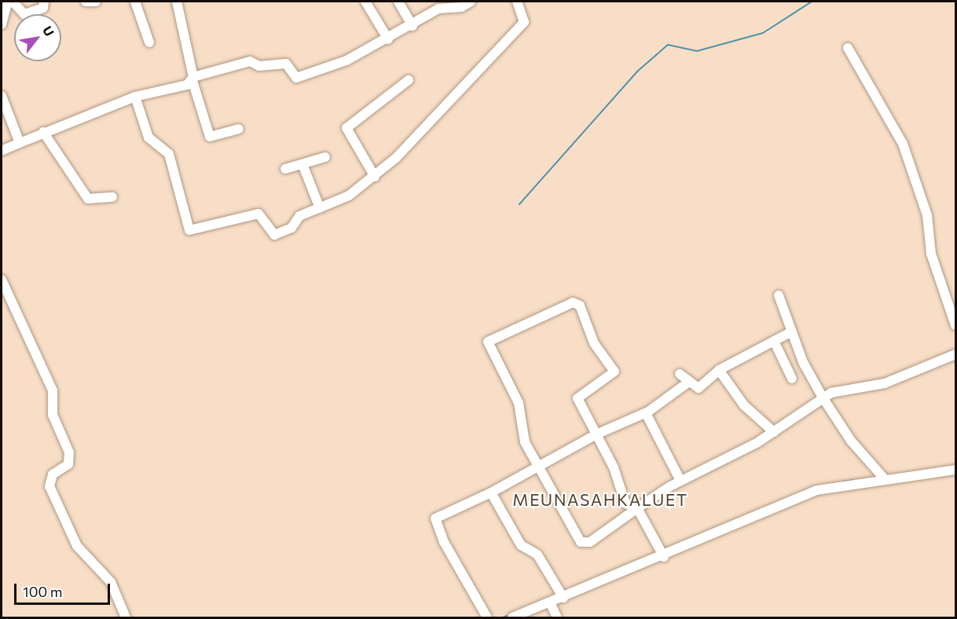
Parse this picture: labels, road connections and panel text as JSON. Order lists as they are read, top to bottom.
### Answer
{
  "districts": ["MEUNASAHKALUET"],
  "scale_bar": "100 m",
  "north": "top right"
}
